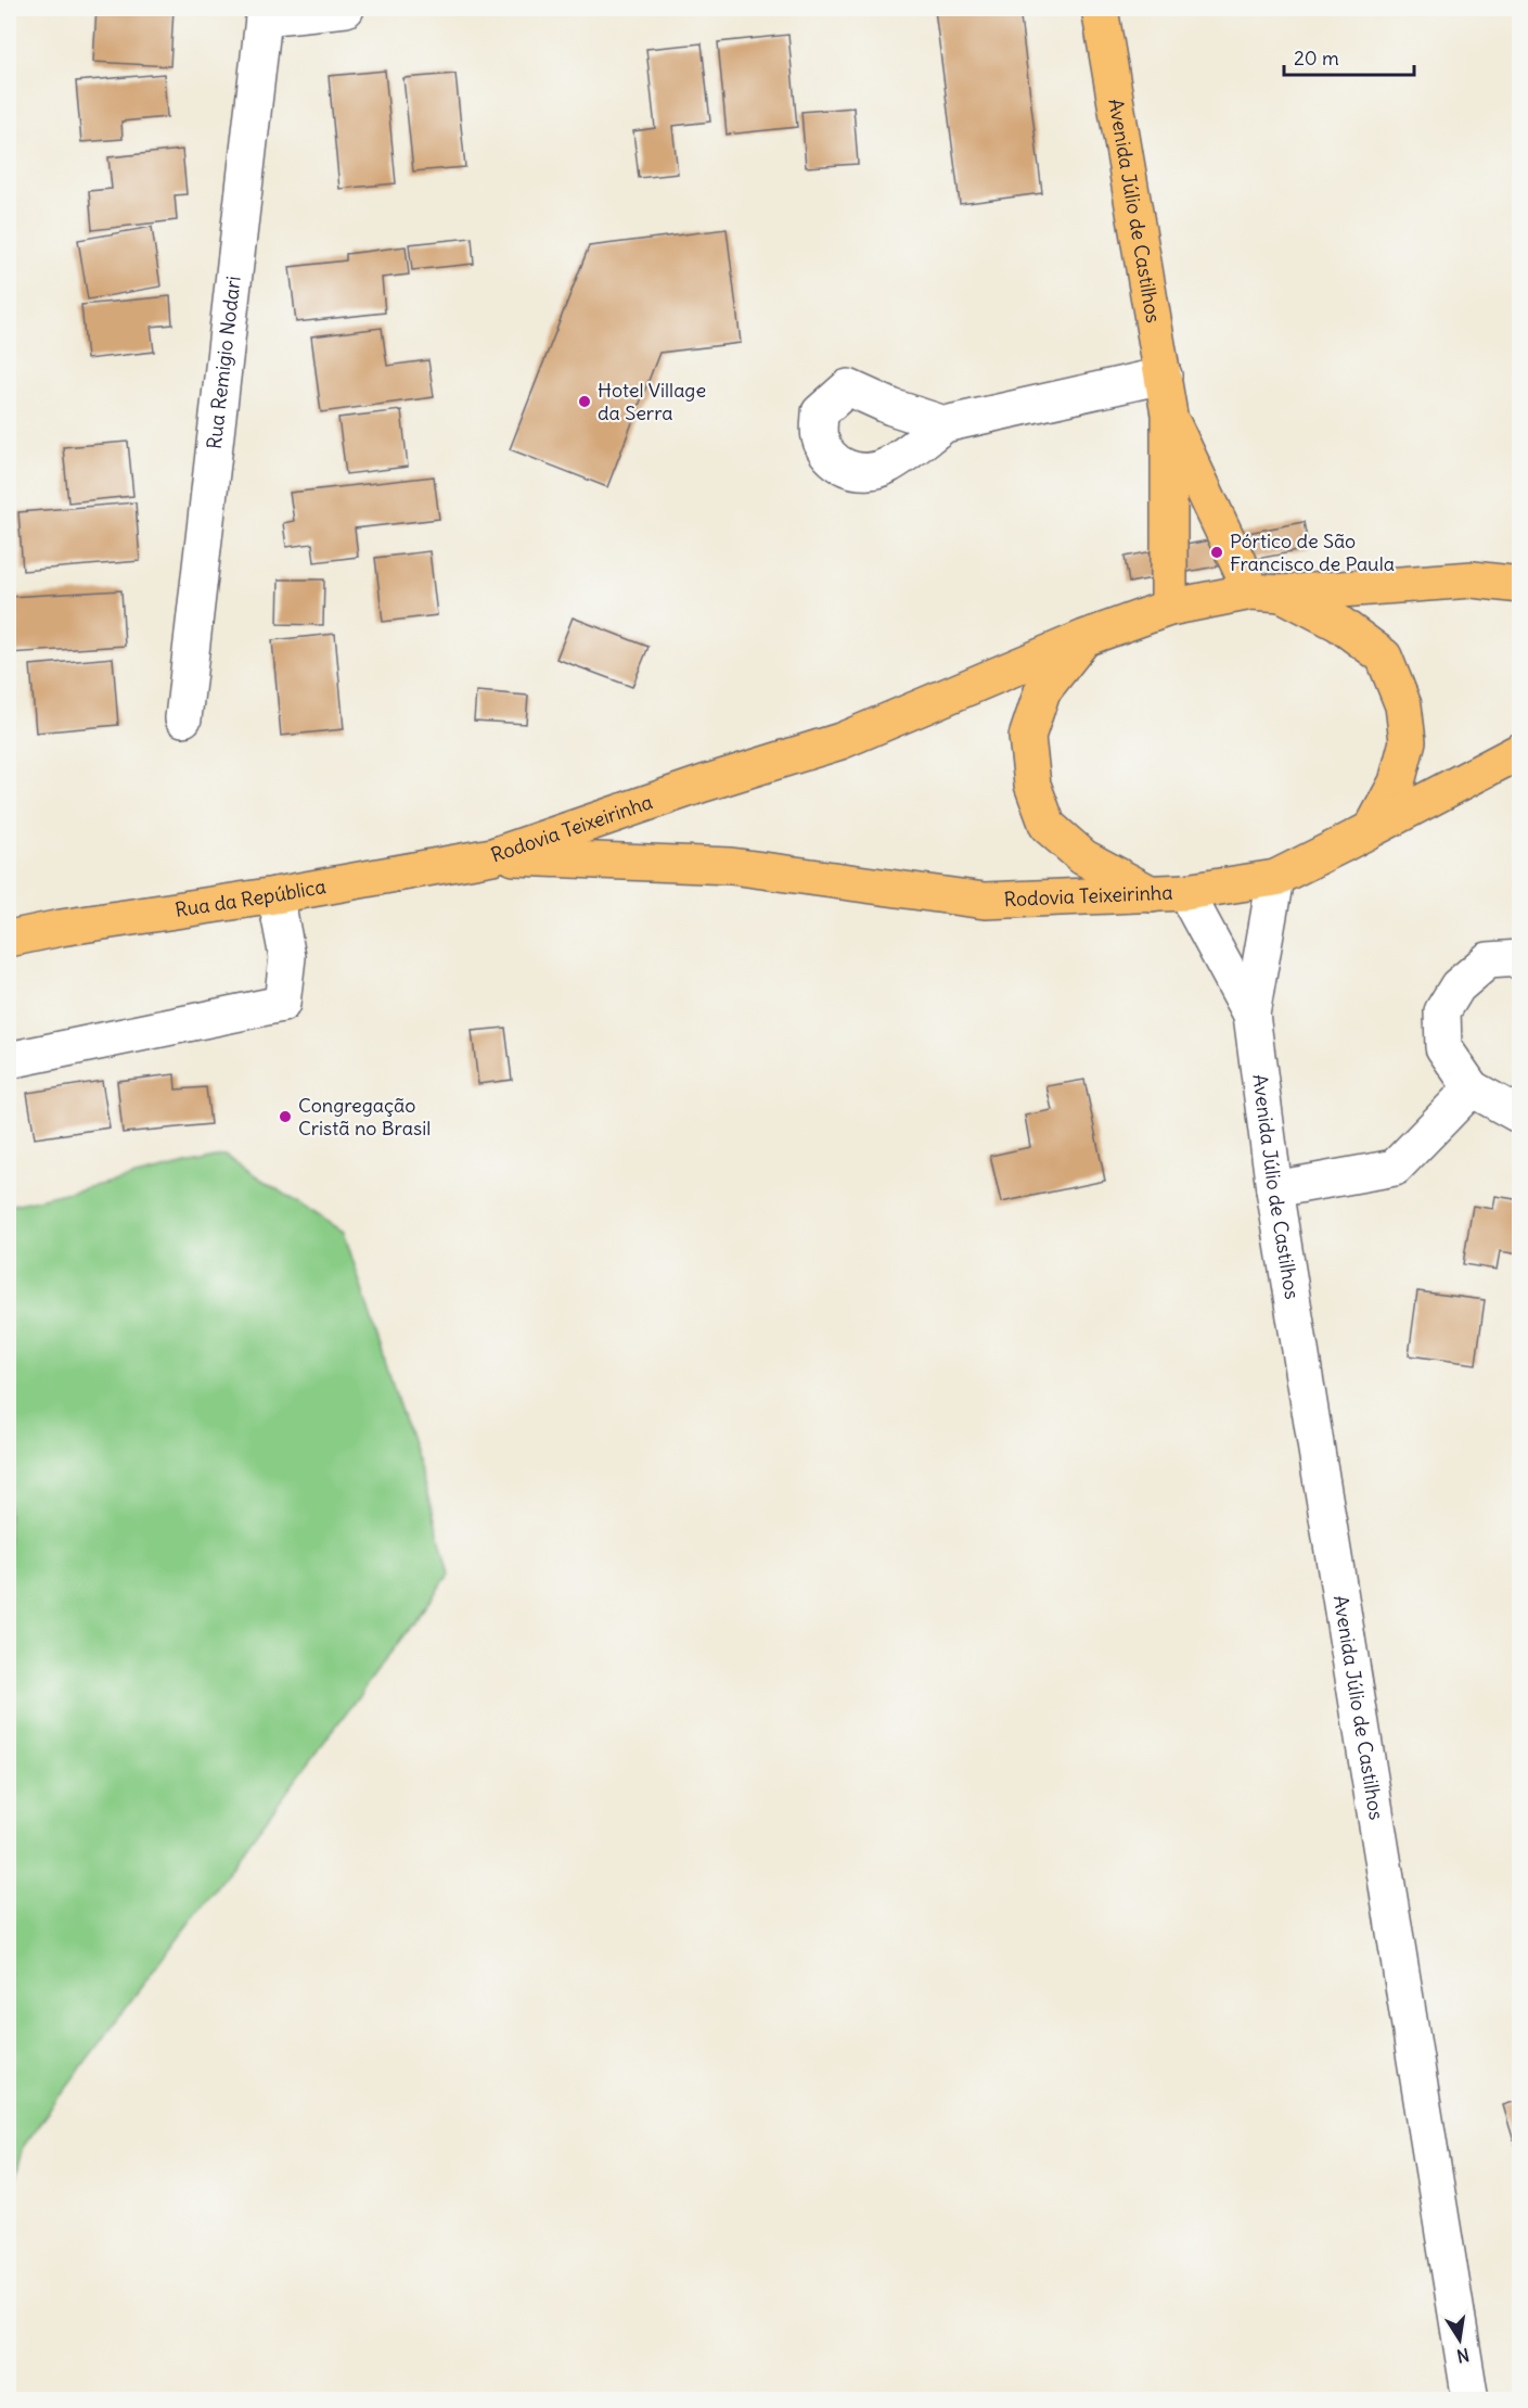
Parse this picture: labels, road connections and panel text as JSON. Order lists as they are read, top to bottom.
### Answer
{
  "streets": {
    "main road": ["Avenida Júlio de Castilhos", "Rodovia Teixeirinha", "Rua da República"],
    "street": ["Rua Remigio Nodari"]
  },
  "crossings": [
    ["Avenida Júlio de Castilhos", "Rodovia Teixeirinha"],
    ["Rodovia Teixeirinha", "Rua da República"]
  ],
  "places": ["Hotel Village da Serra", "Pórtico de São Francisco de Paula", "Congregação Cristã no Brasil"],
  "scale_bar": "20 m",
  "north": "bottom"
}
